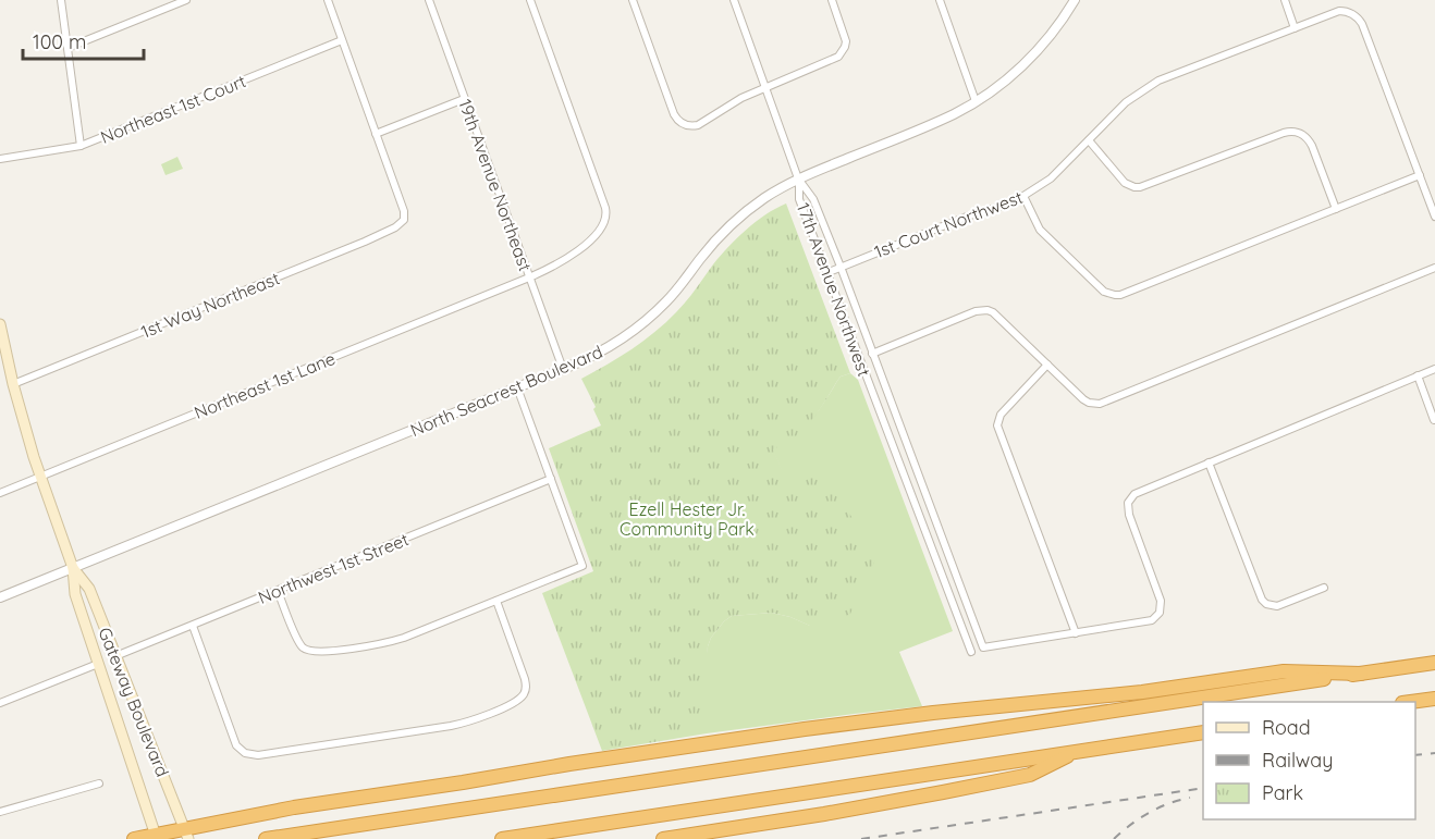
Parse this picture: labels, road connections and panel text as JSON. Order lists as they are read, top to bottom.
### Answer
{
  "streets": {
    "main road": ["Gateway Boulevard"],
    "street": [
      "Northeast 1st Court",
      "19th Avenue Northeast",
      "1st Court Northwest",
      "17th Avenue Northwest",
      "1st Way Northeast",
      "Northeast 1st Lane",
      "North Seacrest Boulevard",
      "Northwest 1st Street"
    ]
  },
  "crossings": [
    ["19th Avenue Northeast", "Northeast 1st Lane"],
    ["19th Avenue Northeast", "North Seacrest Boulevard"],
    ["1st Court Northwest", "17th Avenue Northwest"],
    ["17th Avenue Northwest", "North Seacrest Boulevard"],
    ["1st Way Northeast", "Gateway Boulevard"],
    ["Northeast 1st Lane", "Gateway Boulevard"],
    ["North Seacrest Boulevard", "Gateway Boulevard"],
    ["Northwest 1st Street", "Gateway Boulevard"]
  ],
  "parks": ["Ezell Hester Jr. Community Park"],
  "legend": ["Road", "Railway", "Park"],
  "scale_bar": "100 m"
}
